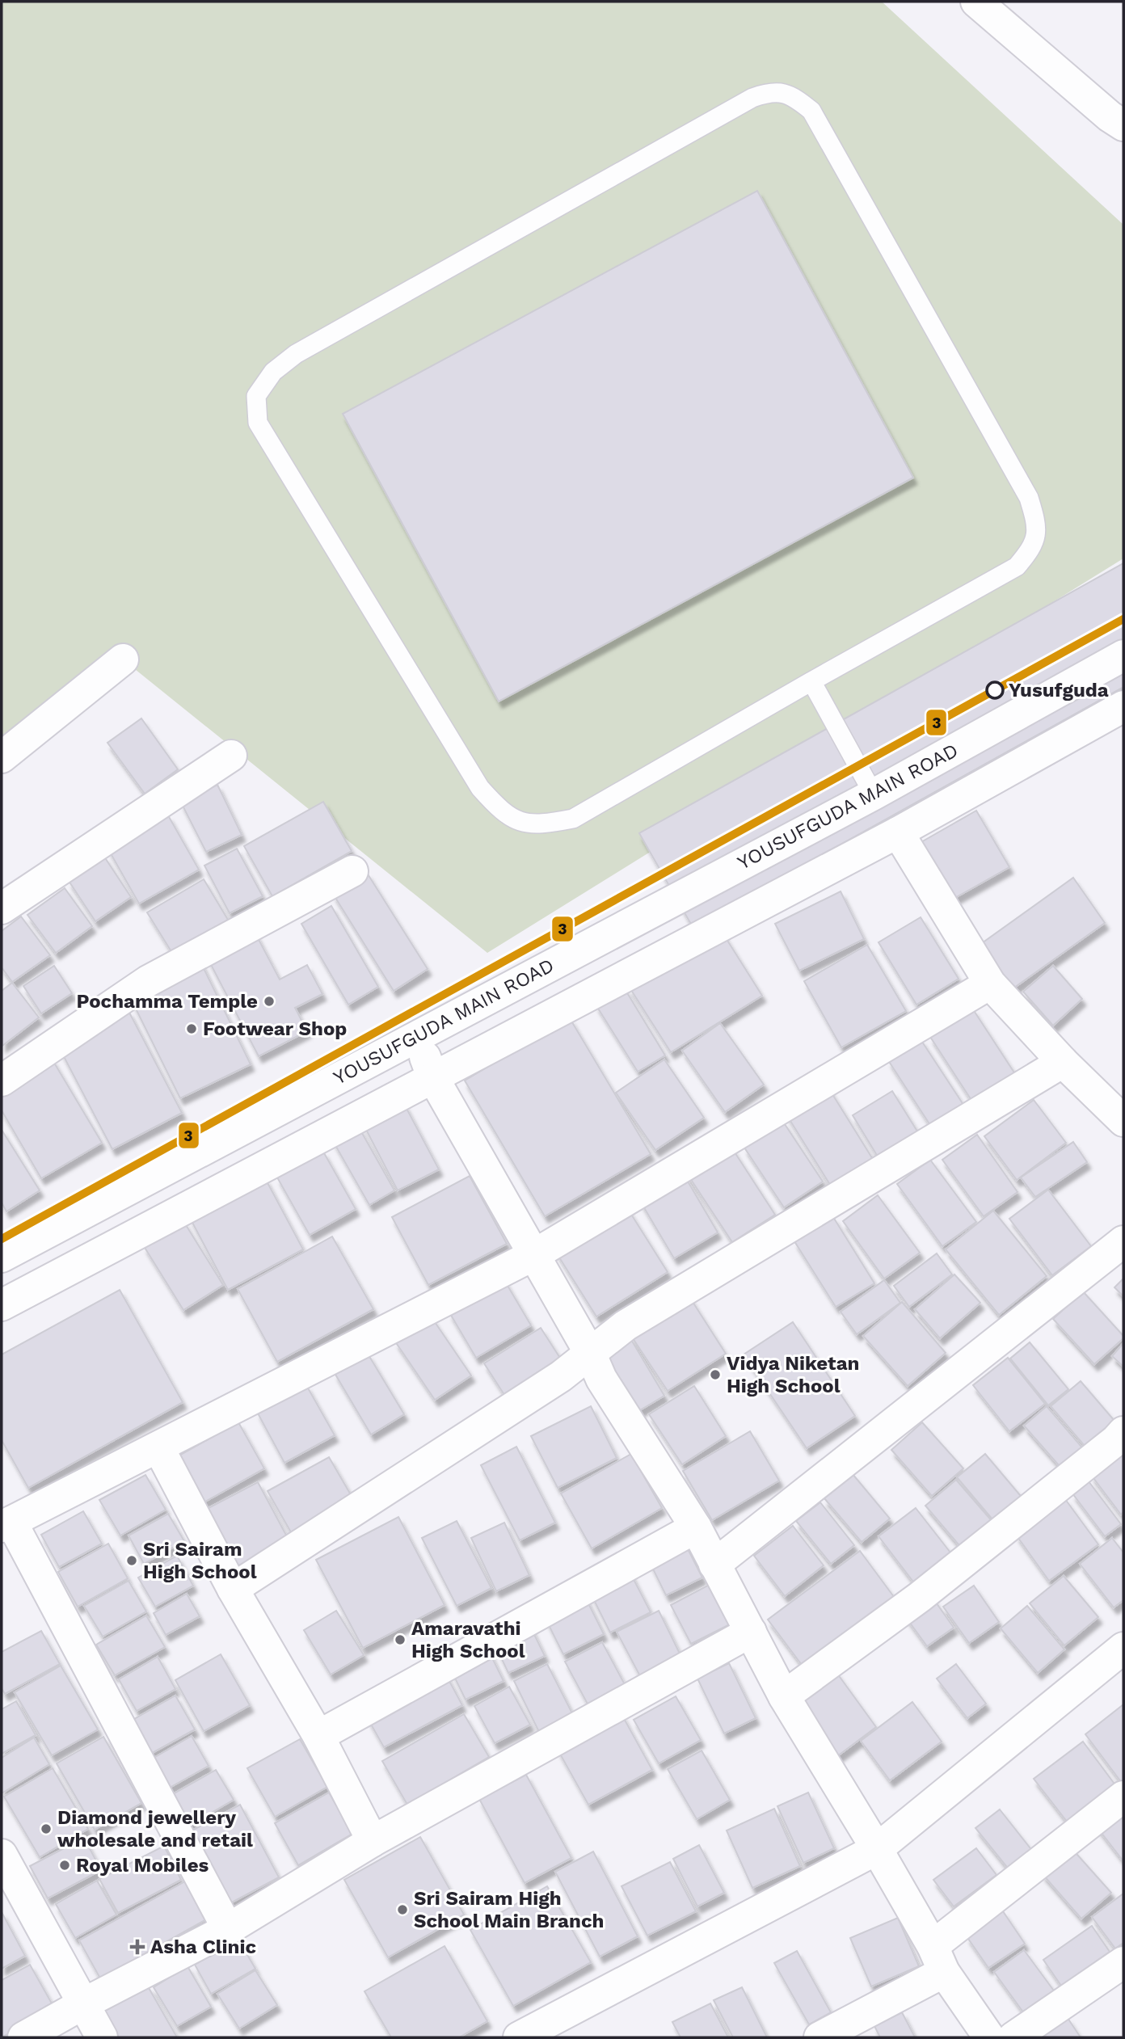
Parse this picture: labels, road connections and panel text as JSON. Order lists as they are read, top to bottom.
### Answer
{
  "streets": {
    "street": ["YOUSUFGUDA MAIN ROAD"]
  },
  "places": {
    "other": [
      "Yusufguda",
      "Pochamma Temple",
      "Footwear Shop",
      "Vidya Niketan High School",
      "Sri Sairam High School",
      "Amaravathi High School",
      "Diamond jewellery wholesale and retail",
      "Royal Mobiles",
      "Sri Sairam High School Main Branch"
    ],
    "health": ["Asha Clinic"]
  },
  "lines": ["transit line 3"]
}
